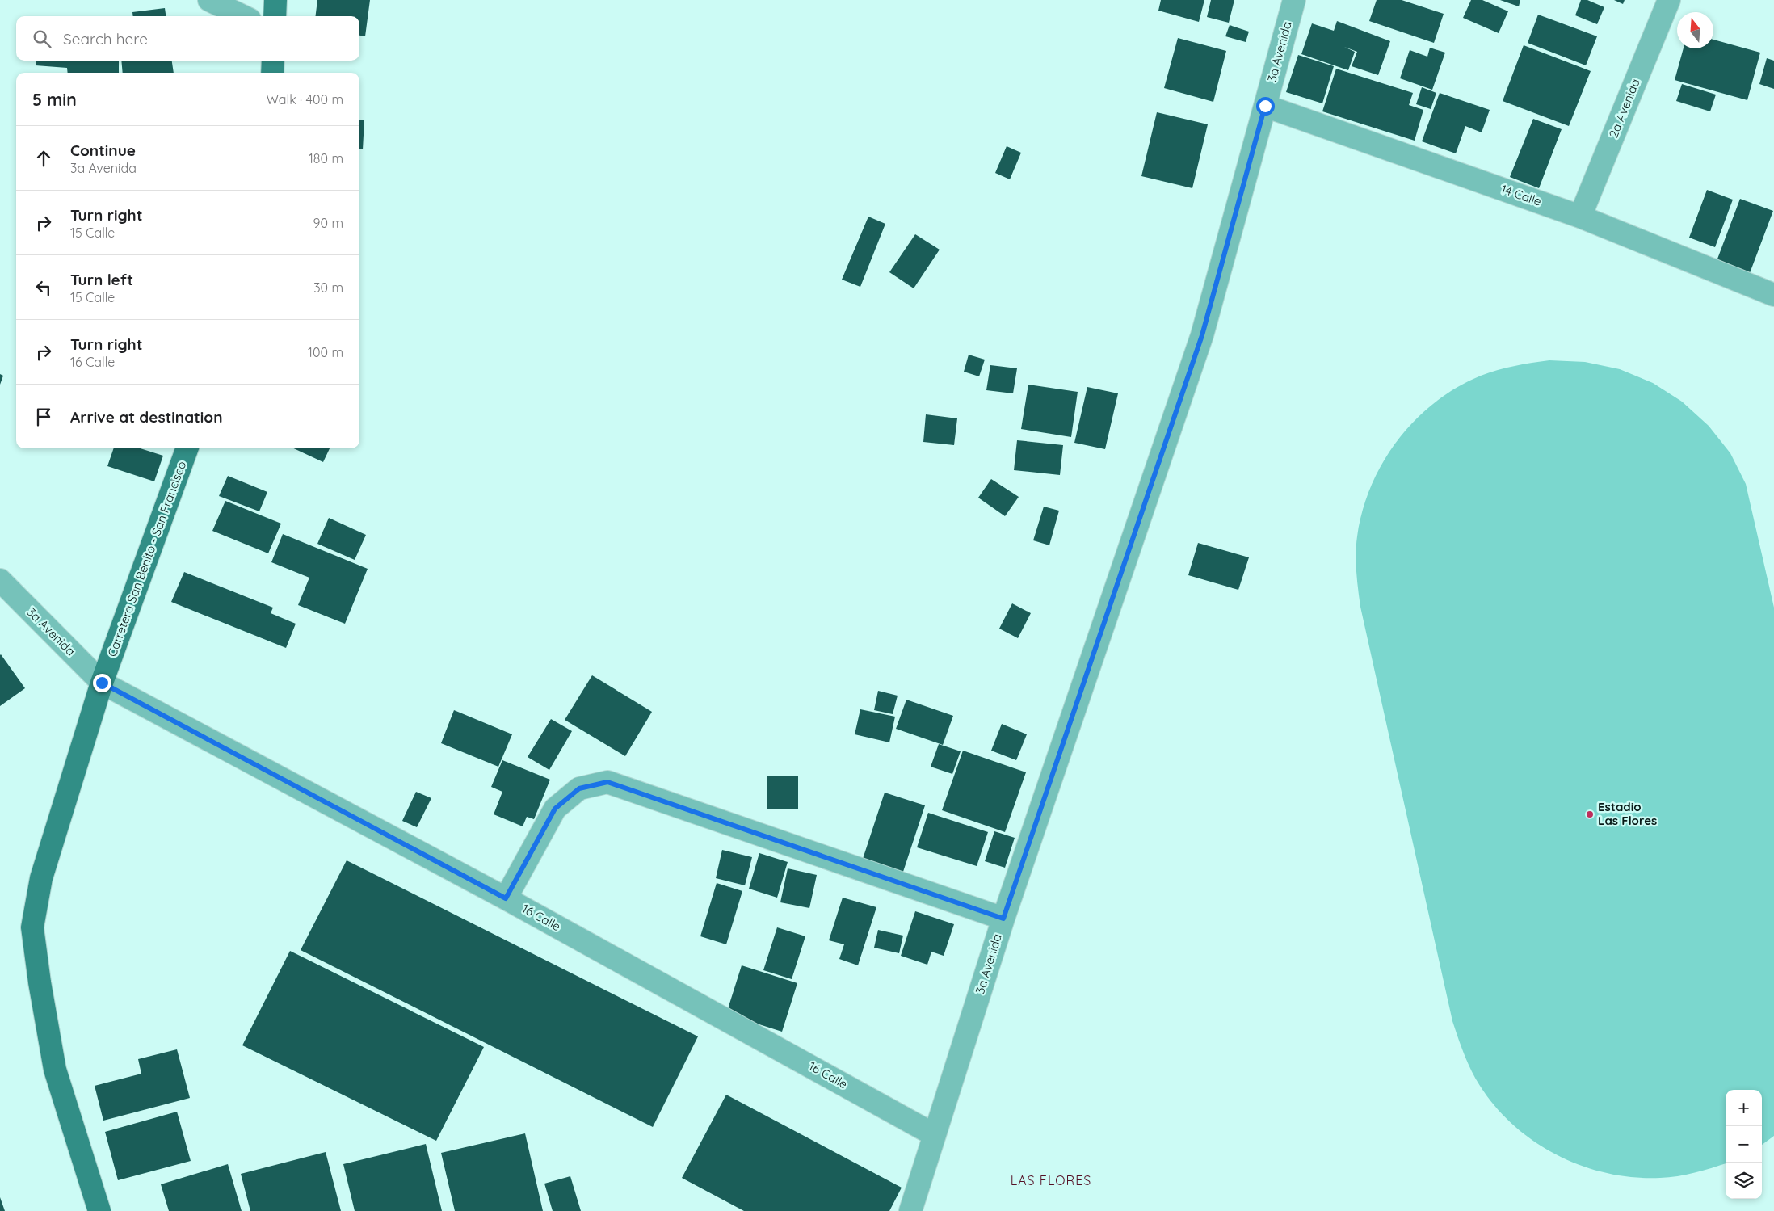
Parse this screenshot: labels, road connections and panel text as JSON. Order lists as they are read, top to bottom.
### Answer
{
  "streets": {
    "main road": ["Carretera San Benito - San Francisco"],
    "street": [
      "3a Avenida",
      "2a Avenida",
      "14 Calle",
      "16 Calle"
    ]
  },
  "crossings": [
    ["3a Avenida", "14 Calle"],
    ["3a Avenida", "Carretera San Benito - San Francisco"],
    ["3a Avenida", "16 Calle"],
    ["2a Avenida", "14 Calle"],
    ["Carretera San Benito - San Francisco", "16 Calle"]
  ],
  "districts": ["LAS FLORES"],
  "places": ["Estadio Las Flores"],
  "north": "top",
  "page": {
    "search": "Search here",
    "heading": ["5 min", "Walk · 400 m"],
    "list": [
      ["Continue", "3a Avenida", "180 m"],
      ["Turn right", "15 Calle", "90 m"],
      ["Turn left", "15 Calle", "30 m"],
      ["Turn right", "16 Calle", "100 m"],
      "Arrive at destination"
    ],
    "map_buttons": ["+", "−"]
  }
}
